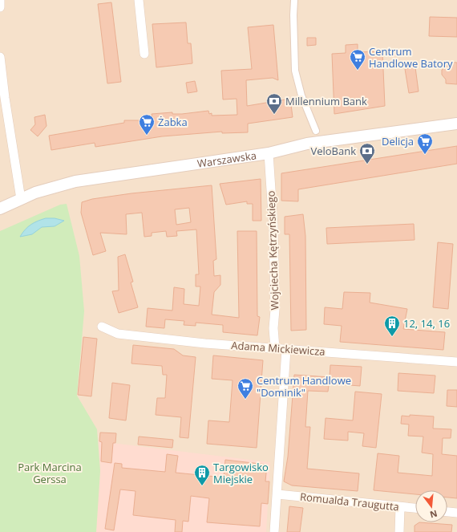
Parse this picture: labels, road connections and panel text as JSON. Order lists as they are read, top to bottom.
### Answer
{
  "streets": {
    "street": [
      "Warszawska",
      "Wojciecha Kętrzyńskiego",
      "Adama Mickiewicza",
      "Romualda Traugutta"
    ]
  },
  "crossings": [
    ["Warszawska", "Wojciecha Kętrzyńskiego"],
    ["Wojciecha Kętrzyńskiego", "Adama Mickiewicza"]
  ],
  "parks": ["Park Marcina Gerssa"],
  "places": {
    "supermarket": [
      "Centrum Handlowe Batory",
      "Żabka",
      "Delicja",
      "Centrum Handlowe \"Dominik\""
    ],
    "bank": ["Millennium Bank", "VeloBank"],
    "building": ["12, 14, 16", "Targowisko Miejskie"]
  },
  "north": "bottom"
}
